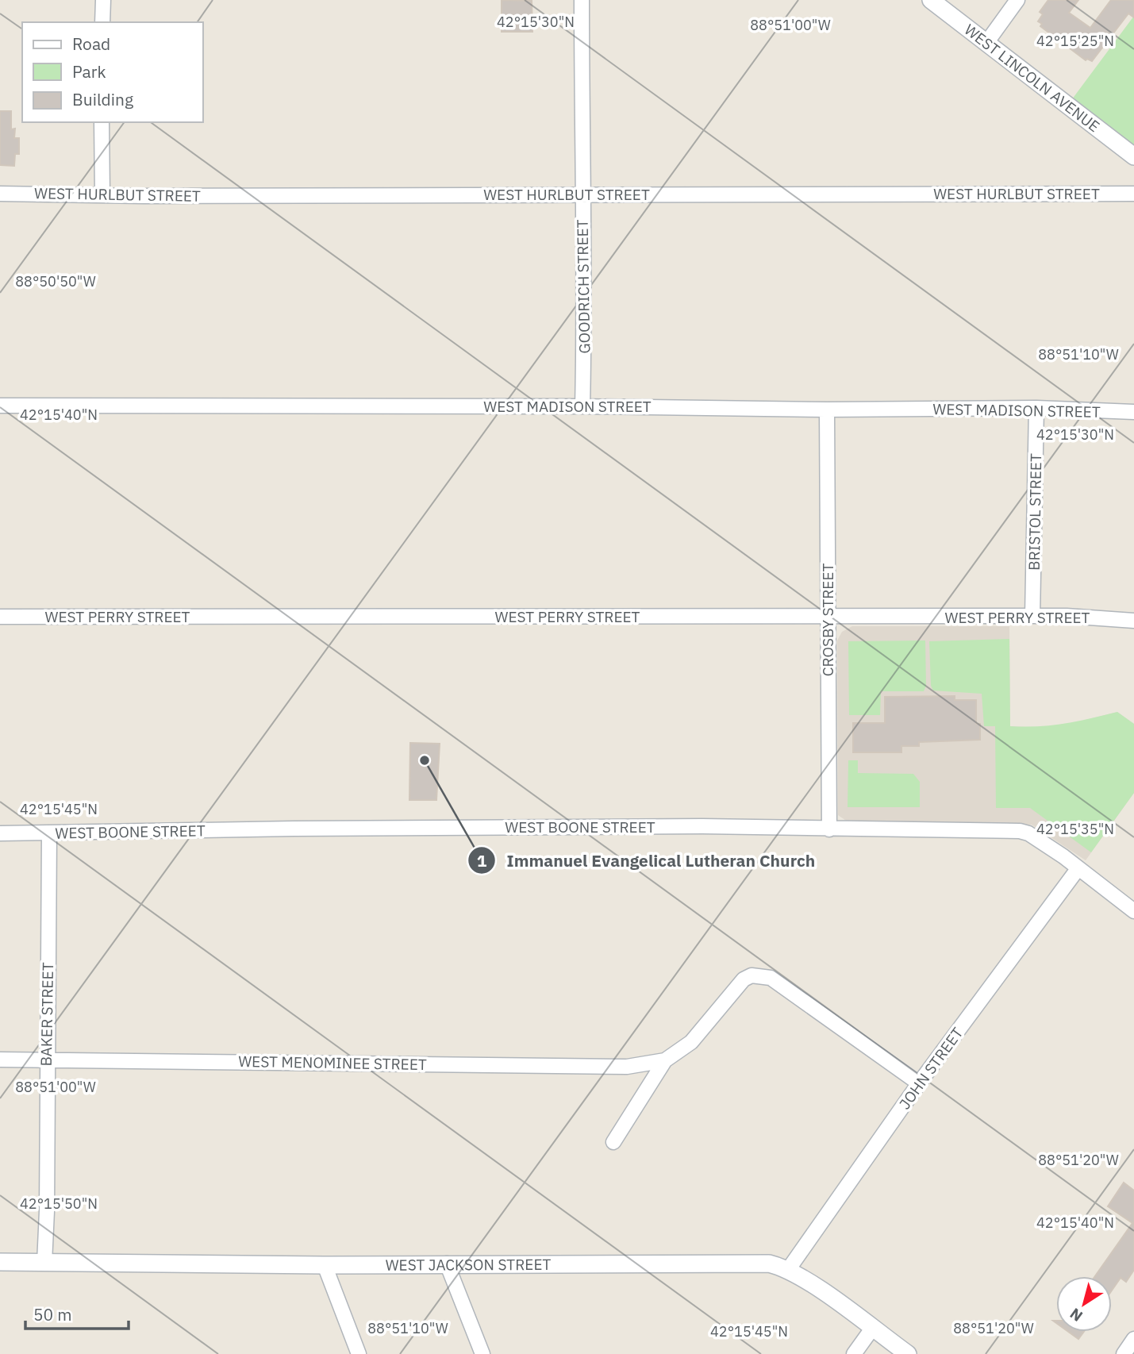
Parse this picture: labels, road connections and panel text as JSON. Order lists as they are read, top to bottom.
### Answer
{
  "streets": {
    "street": [
      "WEST LINCOLN AVENUE",
      "WEST HURLBUT STREET",
      "GOODRICH STREET",
      "WEST MADISON STREET",
      "BRISTOL STREET",
      "WEST PERRY STREET",
      "CROSBY STREET",
      "WEST BOONE STREET",
      "BAKER STREET",
      "WEST MENOMINEE STREET",
      "JOHN STREET",
      "WEST JACKSON STREET"
    ]
  },
  "crossings": [
    ["WEST HURLBUT STREET", "GOODRICH STREET"],
    ["GOODRICH STREET", "WEST MADISON STREET"],
    ["WEST MADISON STREET", "BRISTOL STREET"],
    ["WEST MADISON STREET", "CROSBY STREET"],
    ["BRISTOL STREET", "WEST PERRY STREET"],
    ["WEST PERRY STREET", "CROSBY STREET"],
    ["CROSBY STREET", "WEST BOONE STREET"],
    ["WEST BOONE STREET", "BAKER STREET"],
    ["WEST BOONE STREET", "JOHN STREET"],
    ["BAKER STREET", "WEST MENOMINEE STREET"],
    ["BAKER STREET", "WEST JACKSON STREET"],
    ["JOHN STREET", "WEST JACKSON STREET"]
  ],
  "places": ["Immanuel Evangelical Lutheran Church"],
  "legend": ["Road", "Park", "Building"],
  "scale_bar": "50 m",
  "north": "bottom left",
  "coordinates": [
    "42°15'30\"N",
    "88°51'00\"W",
    "42°15'25\"N",
    "88°50'50\"W",
    "88°51'10\"W",
    "42°15'40\"N",
    "42°15'45\"N",
    "42°15'35\"N",
    "88°51'20\"W",
    "42°15'50\"N"
  ]
}
